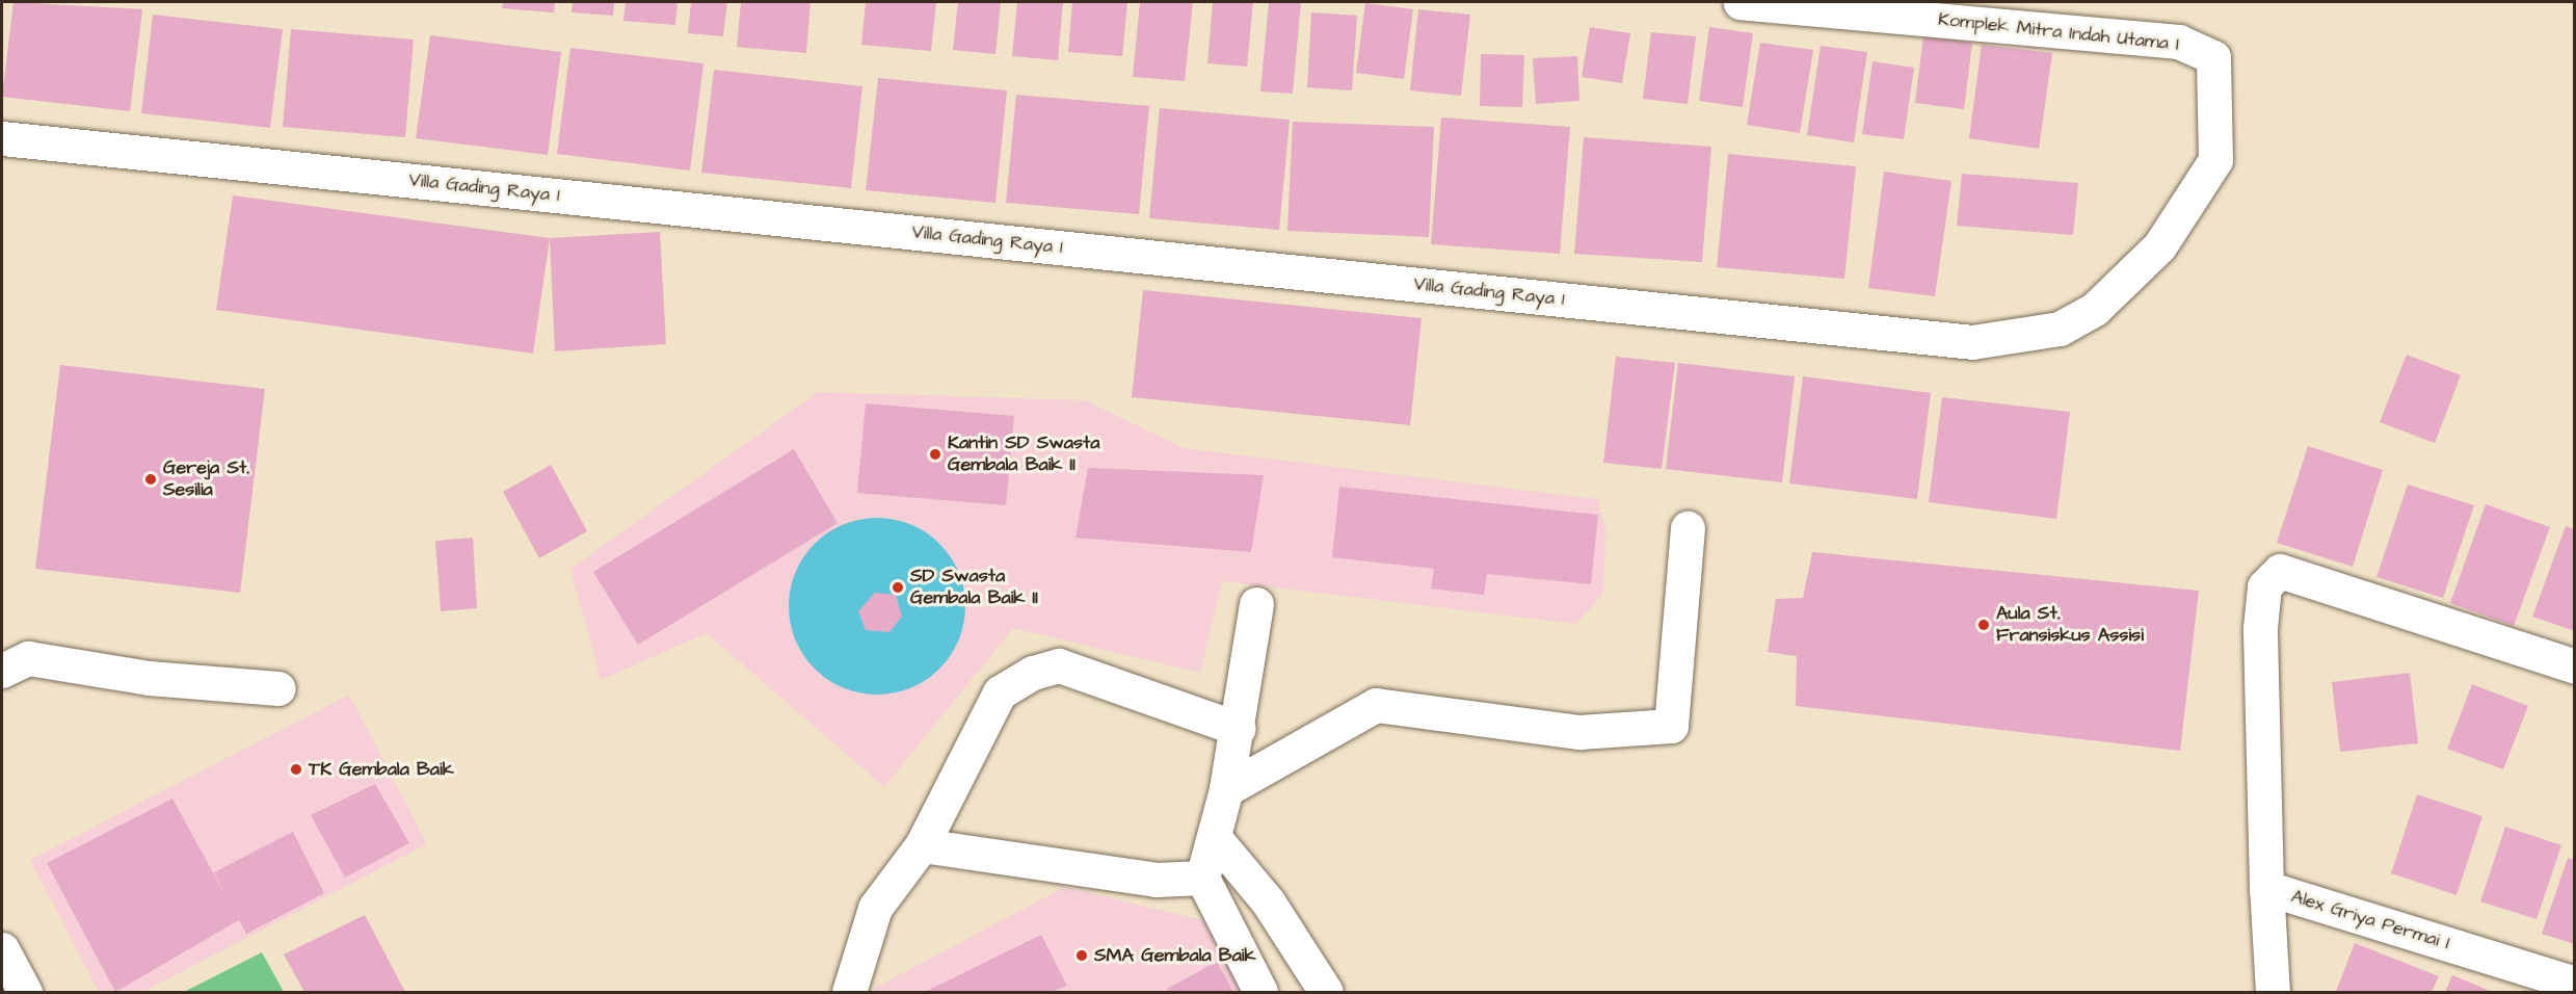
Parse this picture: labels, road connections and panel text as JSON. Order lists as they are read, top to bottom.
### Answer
{
  "streets": {
    "street": ["Komplek Mitra Indah Utama I", "Villa Gading Raya 1", "Alex Griya Permai I"]
  },
  "crossings": [
    ["Komplek Mitra Indah Utama I", "Villa Gading Raya 1"]
  ],
  "places": [
    "Kantin SD Swasta Gembala Baik II",
    "Gereja St. Sesilia",
    "SD Swasta Gembala Baik II",
    "Aula St. Fransiskus Assisi",
    "TK Gembala Baik",
    "SMA Gembala Baik"
  ]
}
